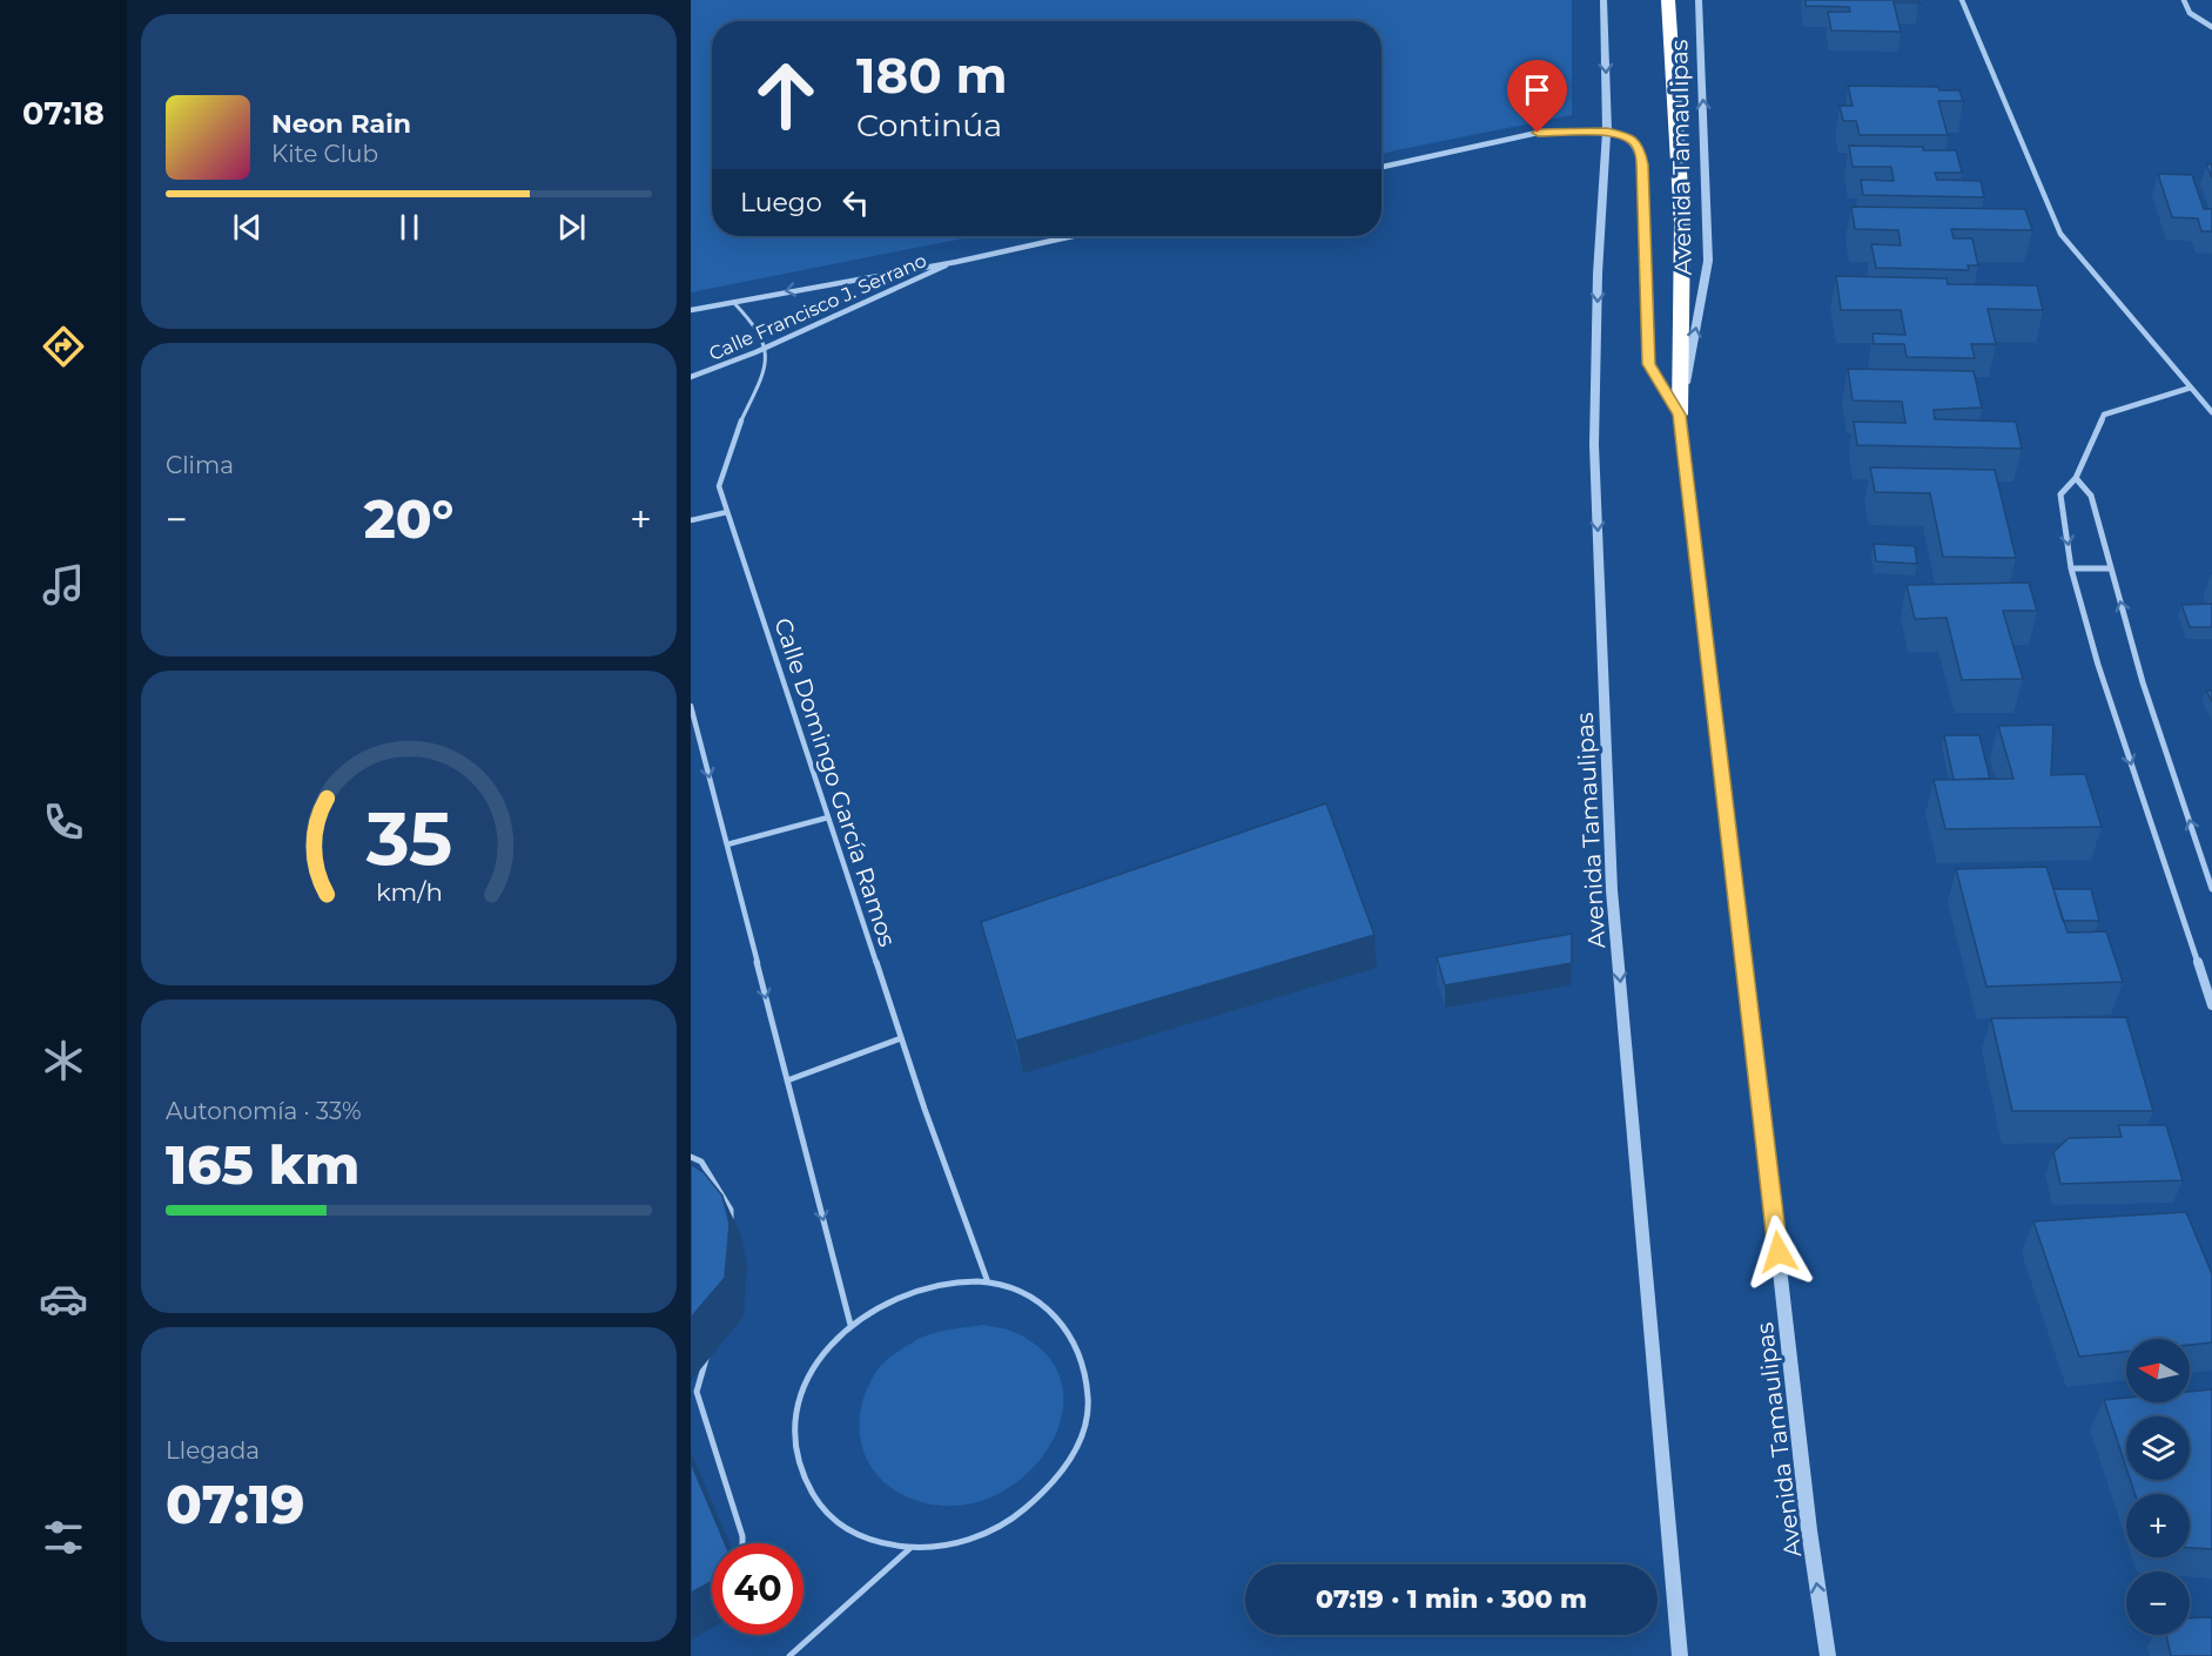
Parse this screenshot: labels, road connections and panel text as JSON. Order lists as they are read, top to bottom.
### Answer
{
  "streets": {
    "street": ["Avenida Tamaulipas", "Calle Francisco J. Serrano"],
    "lane": ["Calle Domingo García Ramos"]
  },
  "crossings": [
    ["Calle Francisco J. Serrano", "Calle Domingo García Ramos"]
  ],
  "north": "left",
  "page": {
    "tabs": "07:18",
    "turn": ["180 m", "Continúa"],
    "song": ["Neon Rain", "Kite Club"],
    "then": "Luego",
    "tile": [
      "Clima",
      ["Autonomía · 33%", "165 km"],
      ["Llegada", "07:19"]
    ],
    "heat": ["−", "20°", "+"],
    "map_buttons": ["+", "−"],
    "limit": "40",
    "trip": "07:19 · 1 min · 300 m",
    "gauge": ["35", "km/h"]
  }
}
